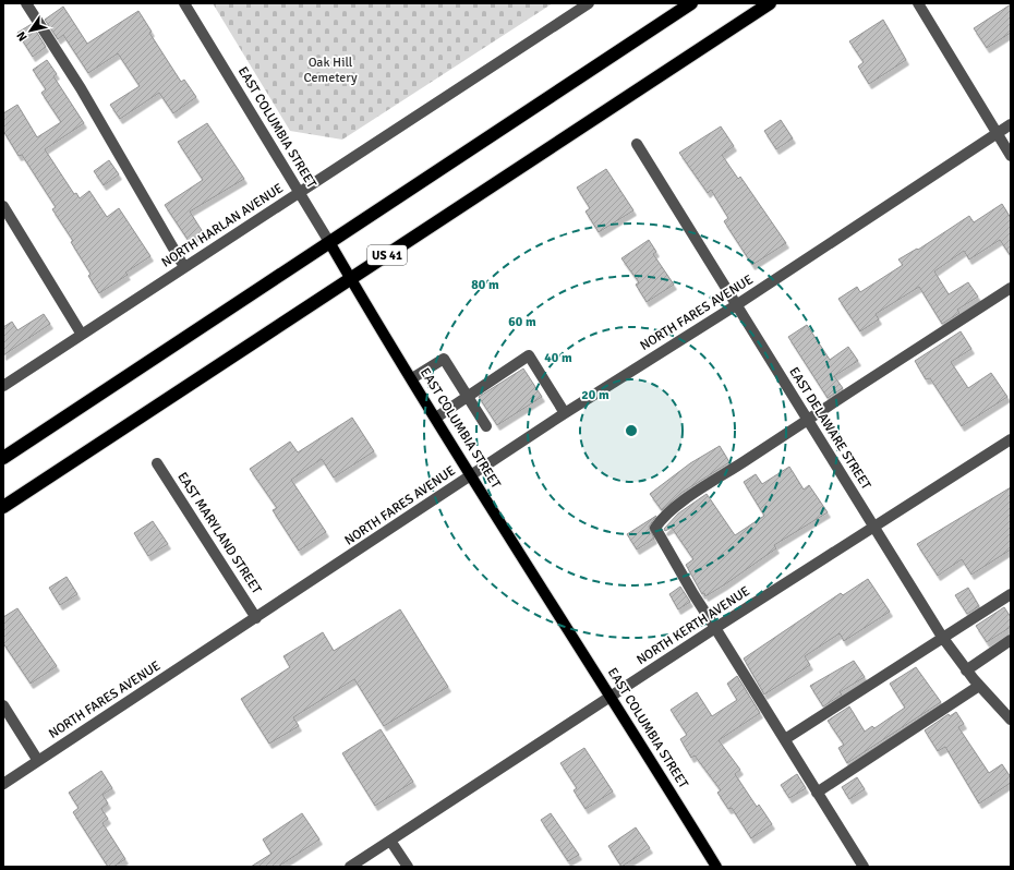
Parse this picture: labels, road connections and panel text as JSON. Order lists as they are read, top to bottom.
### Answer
{
  "streets": {
    "highway": ["US 41"],
    "main road": ["EAST COLUMBIA STREET"],
    "street": [
      "NORTH HARLAN AVENUE",
      "NORTH FARES AVENUE",
      "EAST DELAWARE STREET",
      "EAST MARYLAND STREET",
      "NORTH KERTH AVENUE"
    ]
  },
  "crossings": [
    ["EAST COLUMBIA STREET", "NORTH HARLAN AVENUE"],
    ["EAST COLUMBIA STREET", "US 41"],
    ["EAST COLUMBIA STREET", "NORTH FARES AVENUE"],
    ["EAST COLUMBIA STREET", "NORTH KERTH AVENUE"],
    ["NORTH FARES AVENUE", "EAST DELAWARE STREET"],
    ["NORTH FARES AVENUE", "EAST MARYLAND STREET"],
    ["EAST DELAWARE STREET", "NORTH KERTH AVENUE"]
  ],
  "parks": ["Oak Hill Cemetery"],
  "north": "bottom left",
  "rings": [
    "80 m",
    "60 m",
    "40 m",
    "20 m"
  ]
}
